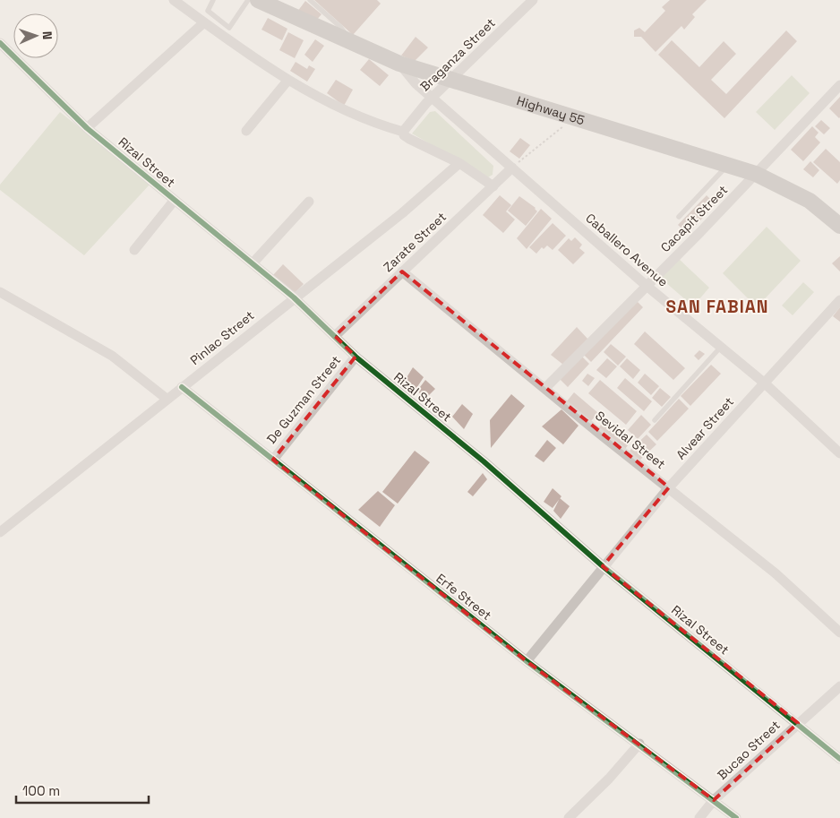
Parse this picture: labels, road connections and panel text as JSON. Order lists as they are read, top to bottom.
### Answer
{
  "streets": {
    "highway": ["Highway 55"],
    "street": [
      "Braganza Street",
      "Rizal Street",
      "Cacapit Street",
      "Zarate Street",
      "Caballero Avenue",
      "Pinlac Street",
      "De Guzman Street",
      "Alvear Street",
      "Sevidal Street",
      "Erfe Street",
      "Bucao Street"
    ]
  },
  "crossings": [
    ["Braganza Street", "Highway 55"],
    ["Braganza Street", "Caballero Avenue"],
    ["Highway 55", "Cacapit Street"],
    ["Highway 55", "Caballero Avenue"],
    ["Rizal Street", "Zarate Street"],
    ["Rizal Street", "Pinlac Street"],
    ["Rizal Street", "De Guzman Street"],
    ["Rizal Street", "Alvear Street"],
    ["Rizal Street", "Bucao Street"],
    ["Cacapit Street", "Caballero Avenue"],
    ["Cacapit Street", "Sevidal Street"],
    ["Zarate Street", "Caballero Avenue"],
    ["Zarate Street", "Sevidal Street"],
    ["Caballero Avenue", "Alvear Street"],
    ["Pinlac Street", "Erfe Street"],
    ["De Guzman Street", "Erfe Street"],
    ["Alvear Street", "Sevidal Street"],
    ["Alvear Street", "Erfe Street"],
    ["Erfe Street", "Bucao Street"]
  ],
  "districts": ["SAN FABIAN"],
  "scale_bar": "100 m",
  "north": "right"
}
